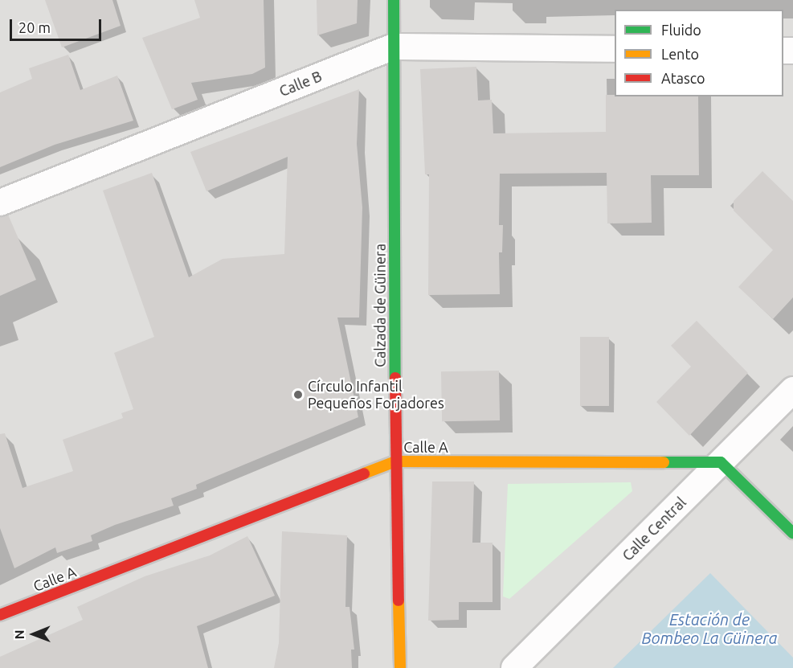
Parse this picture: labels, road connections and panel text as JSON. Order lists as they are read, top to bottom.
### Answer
{
  "streets": {
    "street": [
      "Calle B",
      "Calzada de Güinera",
      "Calle A",
      "Calle Central"
    ]
  },
  "crossings": [
    ["Calle B", "Calzada de Güinera"],
    ["Calzada de Güinera", "Calle A"],
    ["Calle A", "Calle Central"]
  ],
  "water": ["Estación de Bombeo La Güinera"],
  "places": ["Círculo Infantil Pequeños Forjadores"],
  "legend": ["Fluido", "Lento", "Atasco"],
  "scale_bar": "20 m",
  "north": "left"
}
